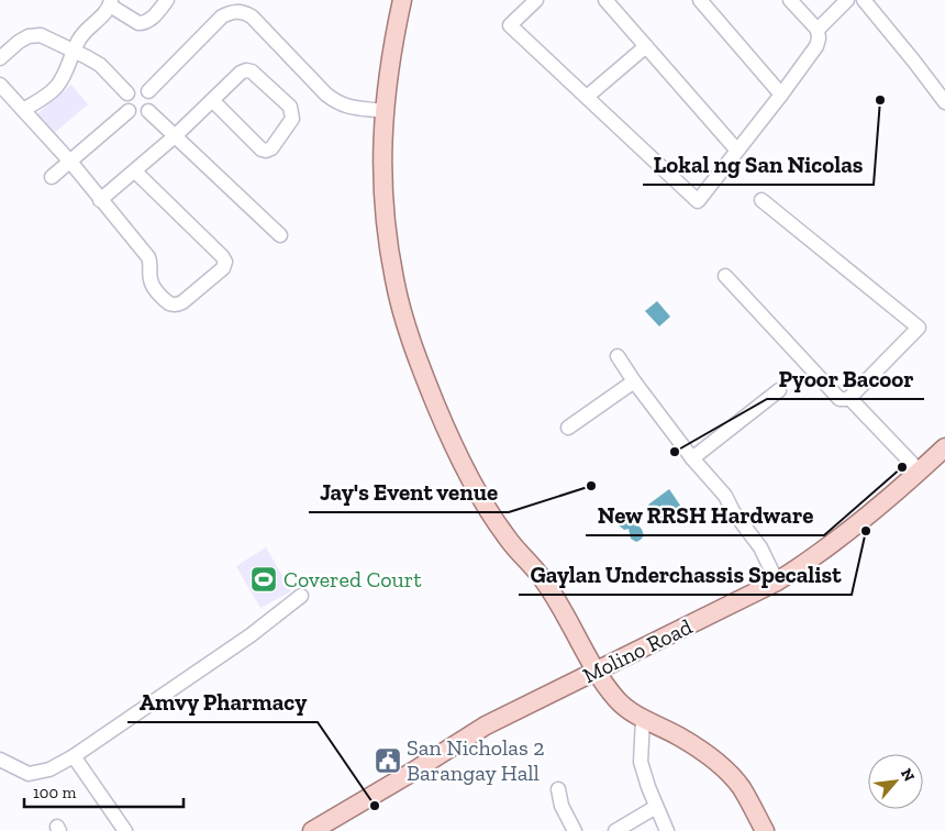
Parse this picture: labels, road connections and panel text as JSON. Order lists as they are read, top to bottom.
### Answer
{
  "streets": {
    "main road": ["Molino Road"]
  },
  "places": {
    "other": [
      "Lokal ng San Nicolas",
      "Pyoor Bacoor",
      "New RRSH Hardware",
      "Jay's Event venue",
      "Gaylan Underchassis Specalist",
      "Amvy Pharmacy"
    ],
    "sports": ["Covered Court"],
    "public building": ["San Nicholas 2 Barangay Hall"]
  },
  "scale_bar": "100 m",
  "north": "top right"
}
